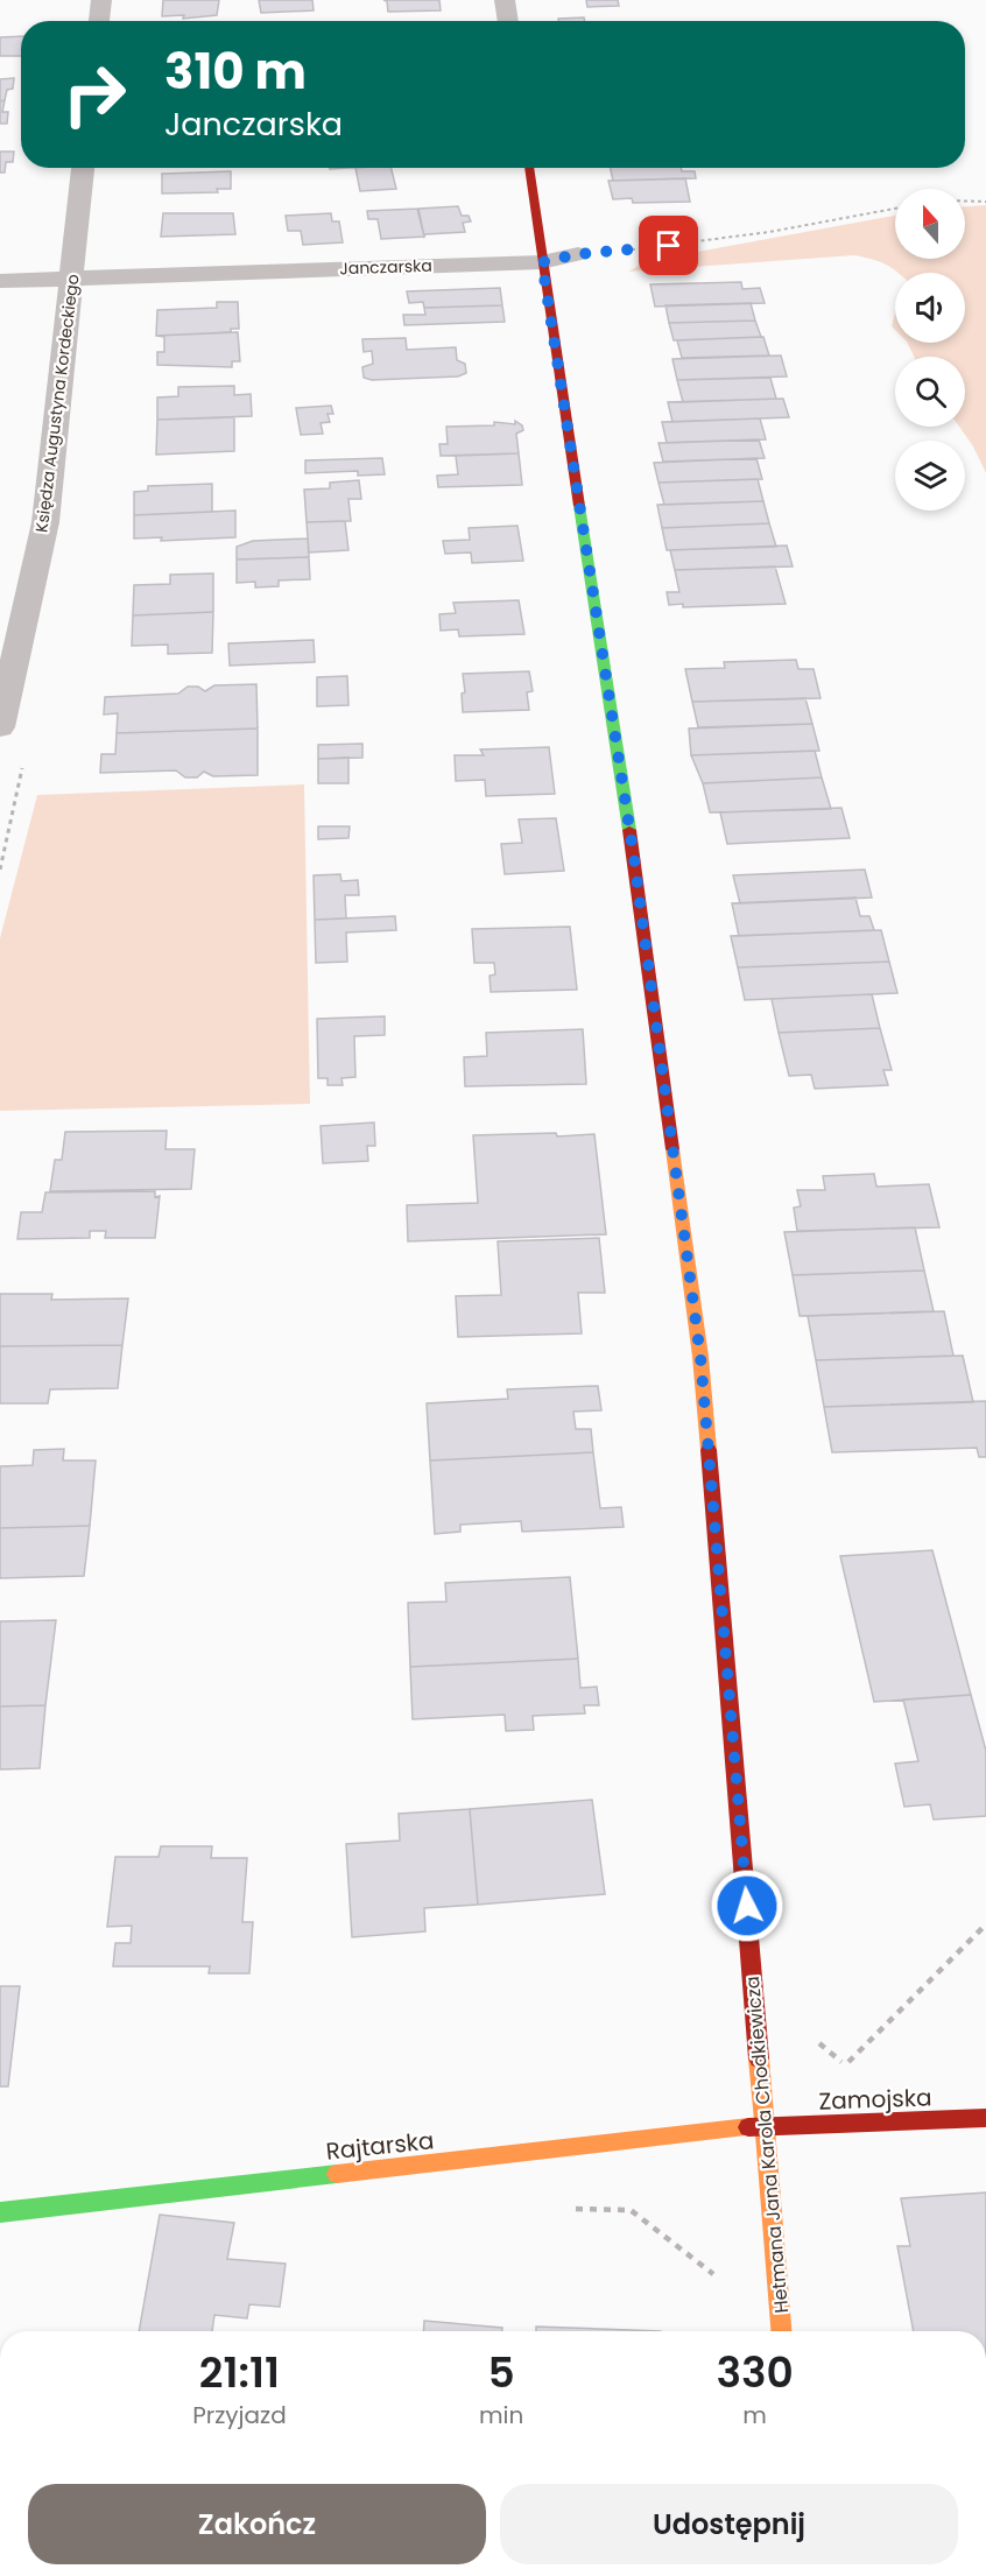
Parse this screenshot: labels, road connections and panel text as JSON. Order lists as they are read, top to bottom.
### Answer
{
  "streets": {
    "street": [
      "Janczarska",
      "Księdza Augustyna Kordeckiego",
      "Zamojska",
      "Hetmana Jana Karola Chodkiewicza",
      "Rajtarska"
    ]
  },
  "crossings": [
    ["Janczarska", "Księdza Augustyna Kordeckiego"],
    ["Janczarska", "Hetmana Jana Karola Chodkiewicza"],
    ["Zamojska", "Hetmana Jana Karola Chodkiewicza"],
    ["Zamojska", "Rajtarska"],
    ["Hetmana Jana Karola Chodkiewicza", "Rajtarska"]
  ],
  "north": "top",
  "page": {
    "turn": ["310 m", "Janczarska"],
    "eta": [
      "21:11",
      "Przyjazd",
      "5",
      "min",
      "330",
      "m"
    ],
    "buttons": ["Zakończ", "Udostępnij"]
  }
}
